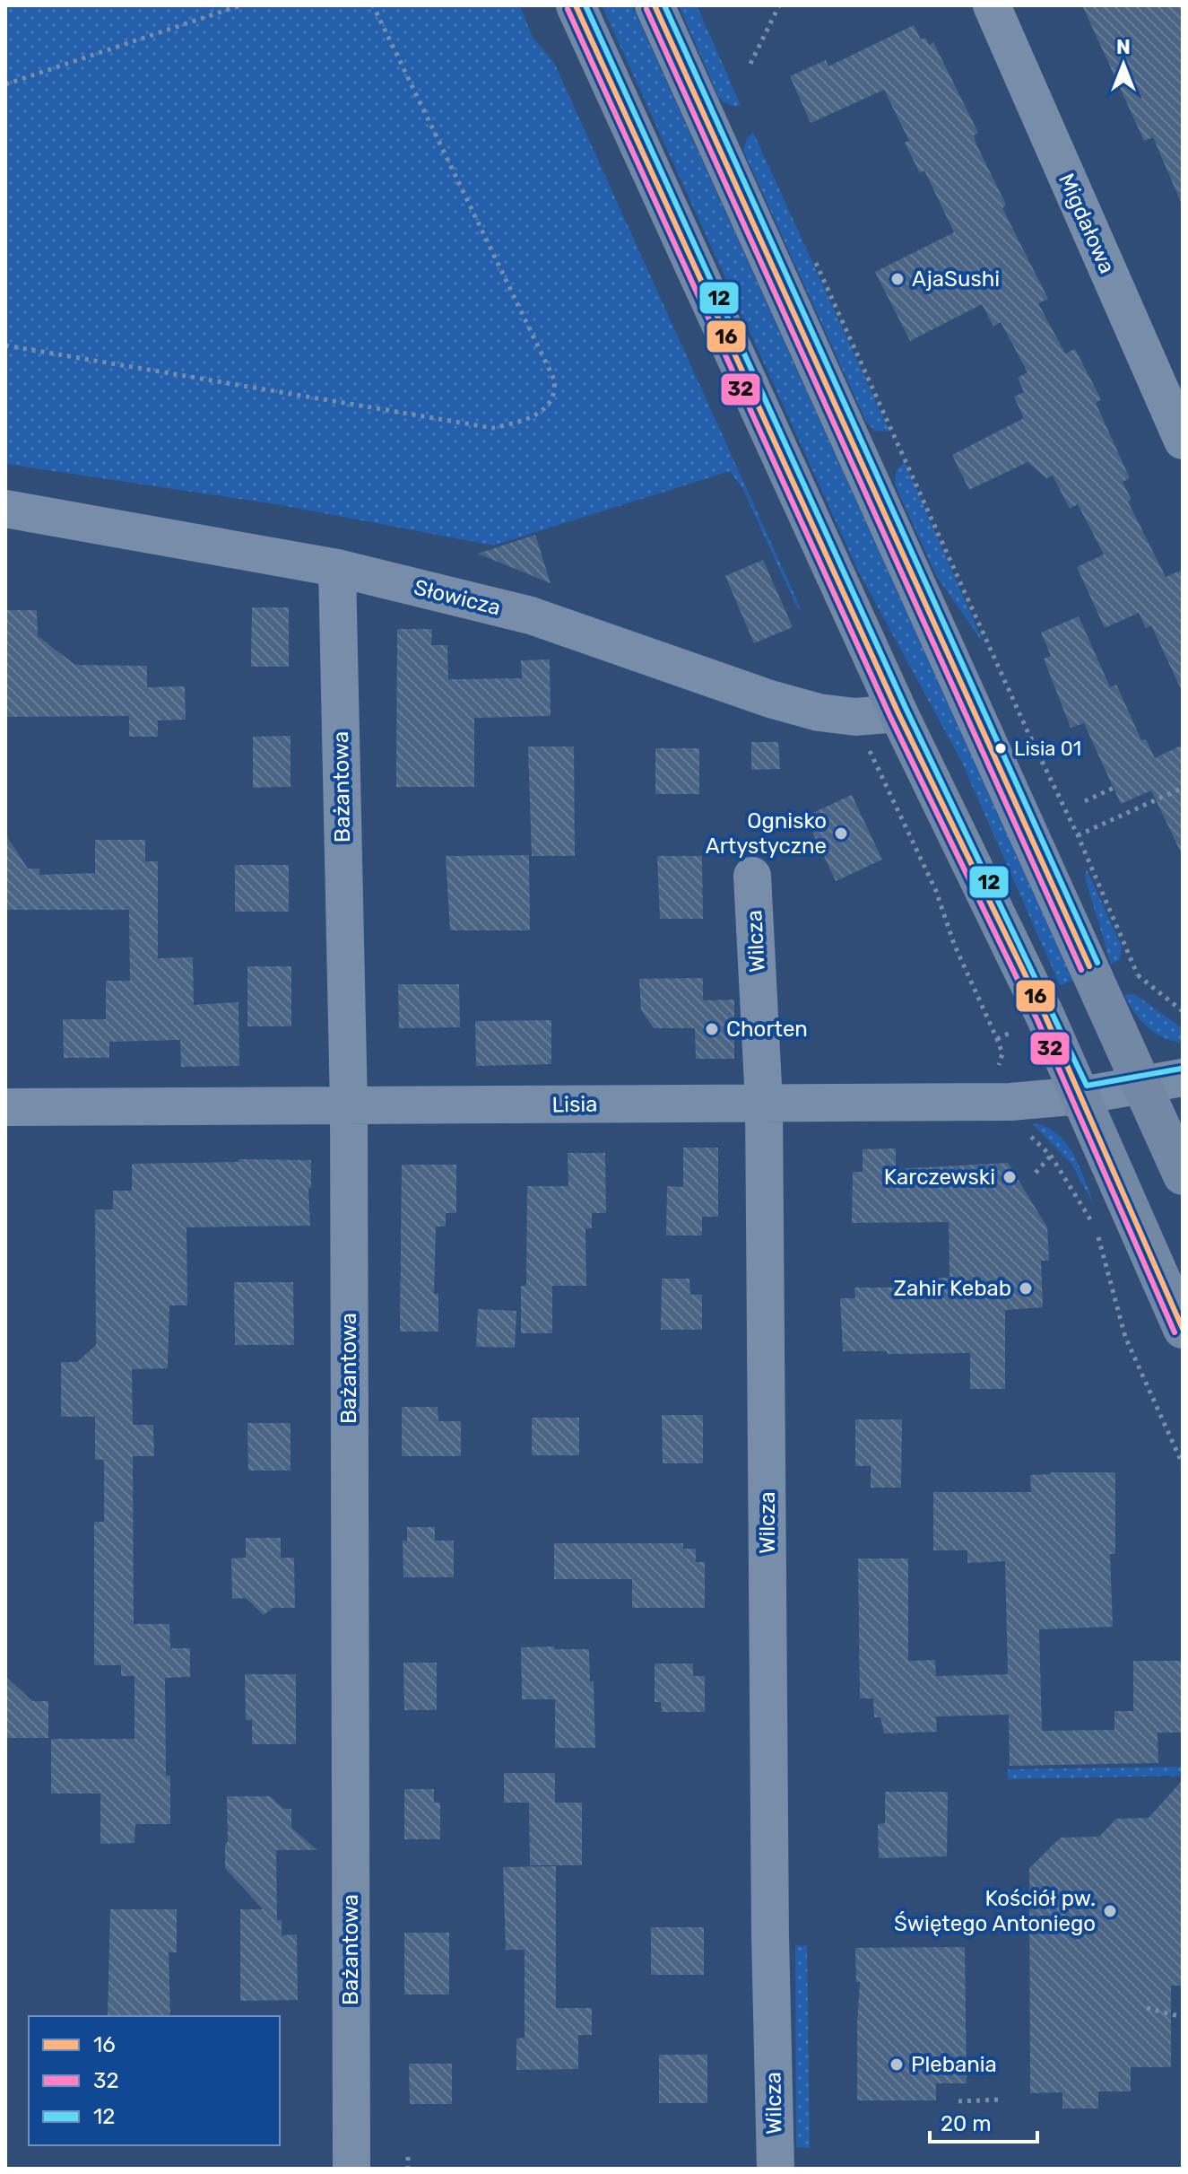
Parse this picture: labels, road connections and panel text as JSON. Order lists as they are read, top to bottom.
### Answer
{
  "streets": {
    "street": [
      "Migdałowa",
      "Słowicza",
      "Bażantowa",
      "Wilcza",
      "Lisia"
    ]
  },
  "crossings": [
    ["Słowicza", "Bażantowa"],
    ["Bażantowa", "Lisia"],
    ["Wilcza", "Lisia"]
  ],
  "places": [
    "AjaSushi",
    "Lisia 01",
    "Ognisko Artystyczne",
    "Chorten",
    "Karczewski",
    "Zahir Kebab",
    "Kościół pw. Świętego Antoniego",
    "Plebania"
  ],
  "lines": ["transit line 16", "transit line 12", "transit line 32"],
  "legend": ["16", "32", "12"],
  "scale_bar": "20 m",
  "north": "top"
}
